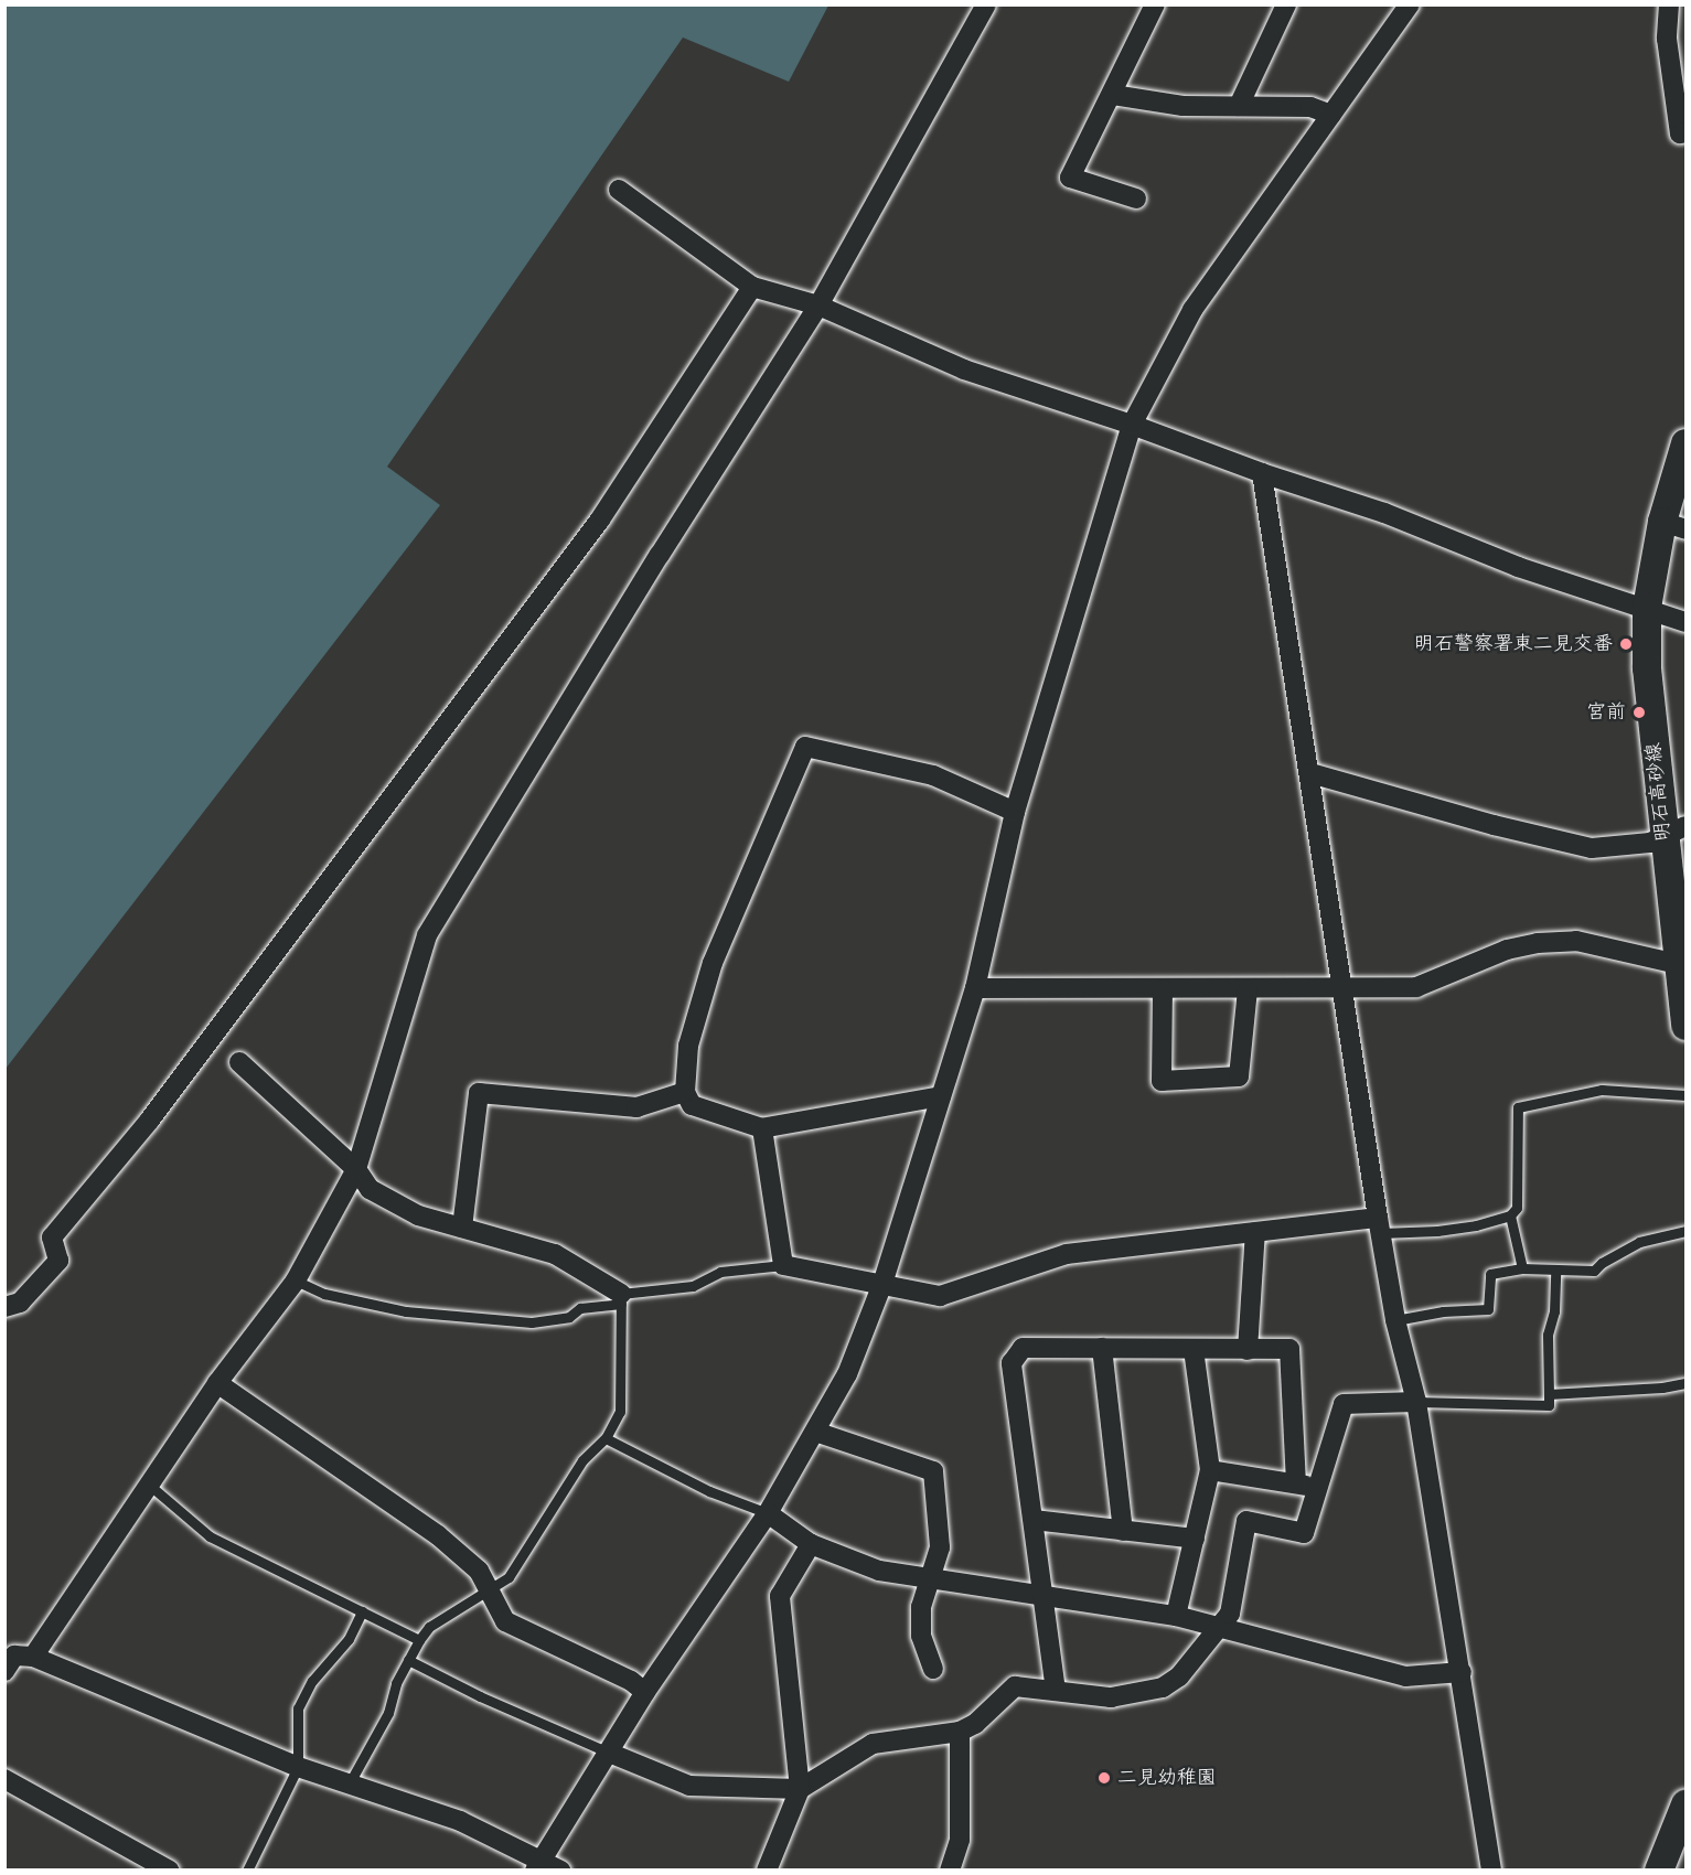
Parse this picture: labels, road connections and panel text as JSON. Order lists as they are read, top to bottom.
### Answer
{
  "streets": {
    "main road": ["明石高砂線"]
  },
  "places": ["明石警察署東二見交番", "宮前", "二見幼稚園"]
}
